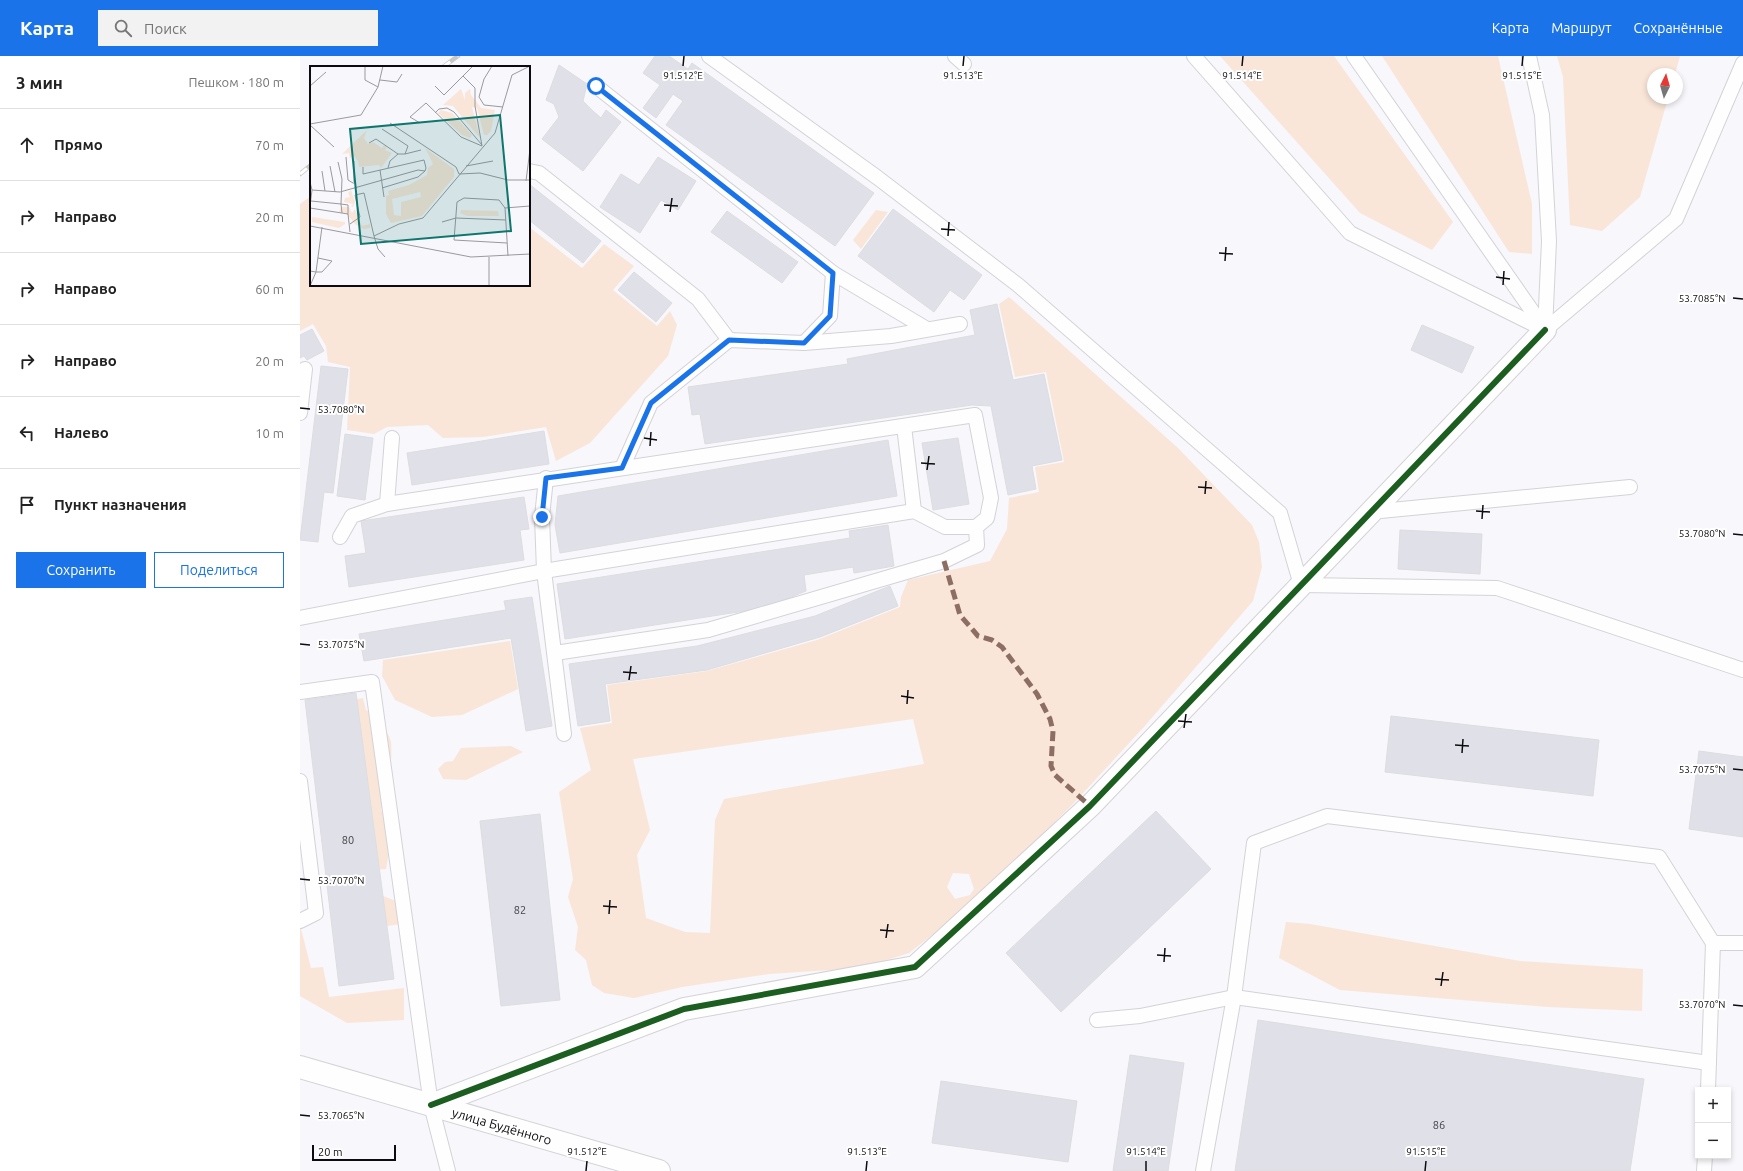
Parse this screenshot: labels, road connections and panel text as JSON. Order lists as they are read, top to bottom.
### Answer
{
  "streets": {
    "street": ["улица Будённого"]
  },
  "house_numbers": ["80", "82", "86"],
  "scale_bar": "20 m",
  "north": "top",
  "page": {
    "header": "Карта",
    "search": "Поиск",
    "nav": ["Карта", "Маршрут", "Сохранённые"],
    "heading": ["3 мин", "Пешком · 180 m"],
    "list": [
      ["Прямо", "70 m"],
      ["Направо", "20 m"],
      ["Направо", "60 m"],
      ["Направо", "20 m"],
      ["Налево", "10 m"],
      "Пункт назначения"
    ],
    "buttons": ["Сохранить", "Поделиться"],
    "map_buttons": ["+", "−"],
    "scale": "20 m"
  },
  "coordinates": [
    "91.512°E",
    "91.513°E",
    "91.514°E",
    "91.515°E",
    "53.7085°N",
    "53.7080°N",
    "53.7075°N",
    "53.7070°N",
    "53.7065°N"
  ]
}
